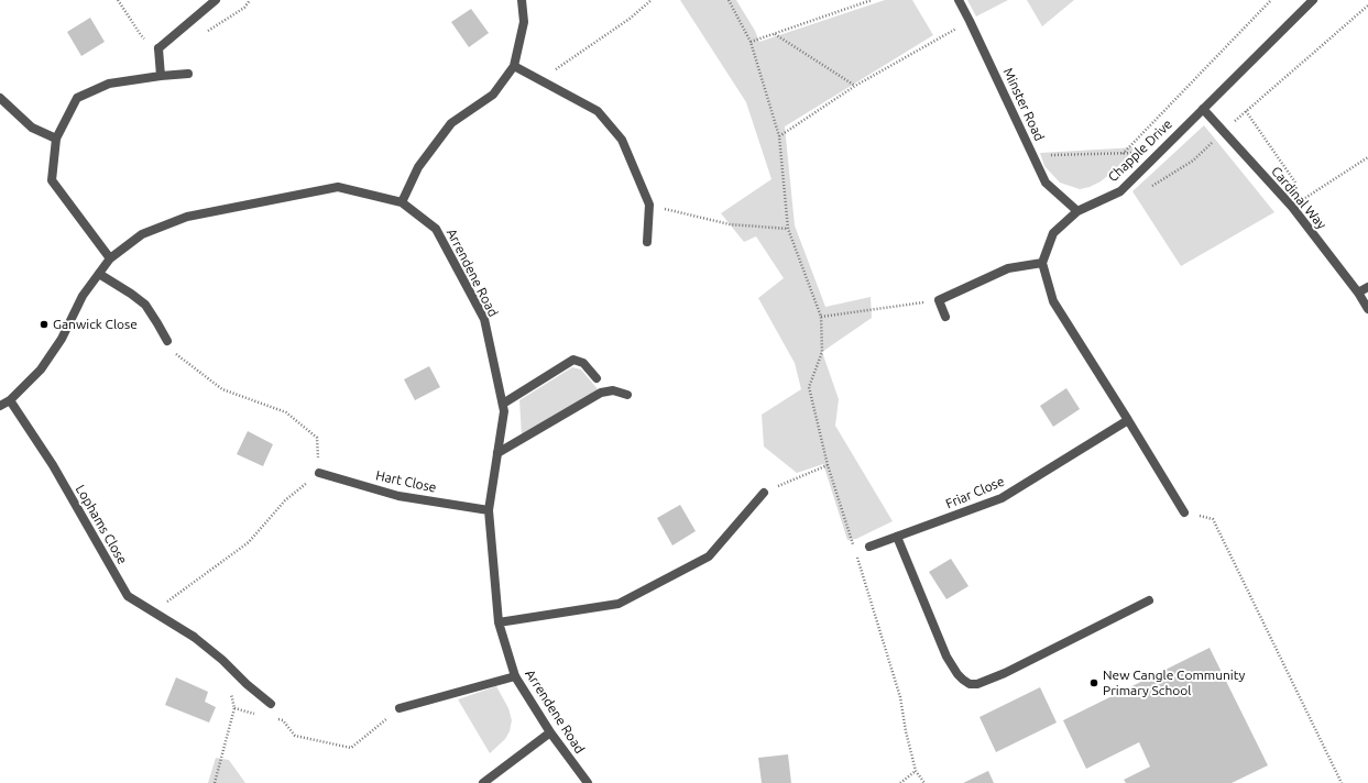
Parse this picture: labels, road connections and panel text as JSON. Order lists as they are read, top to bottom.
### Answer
{
  "streets": {
    "street": [
      "Minster Road",
      "Chapple Drive",
      "Cardinal Way",
      "Arrendene Road",
      "Hart Close",
      "Friar Close",
      "Lophams Close"
    ]
  },
  "crossings": [
    ["Minster Road", "Chapple Drive"],
    ["Chapple Drive", "Cardinal Way"],
    ["Arrendene Road", "Hart Close"],
    ["Arrendene Road", "Lophams Close"]
  ],
  "places": ["Ganwick Close", "New Cangle Community Primary School"]
}
